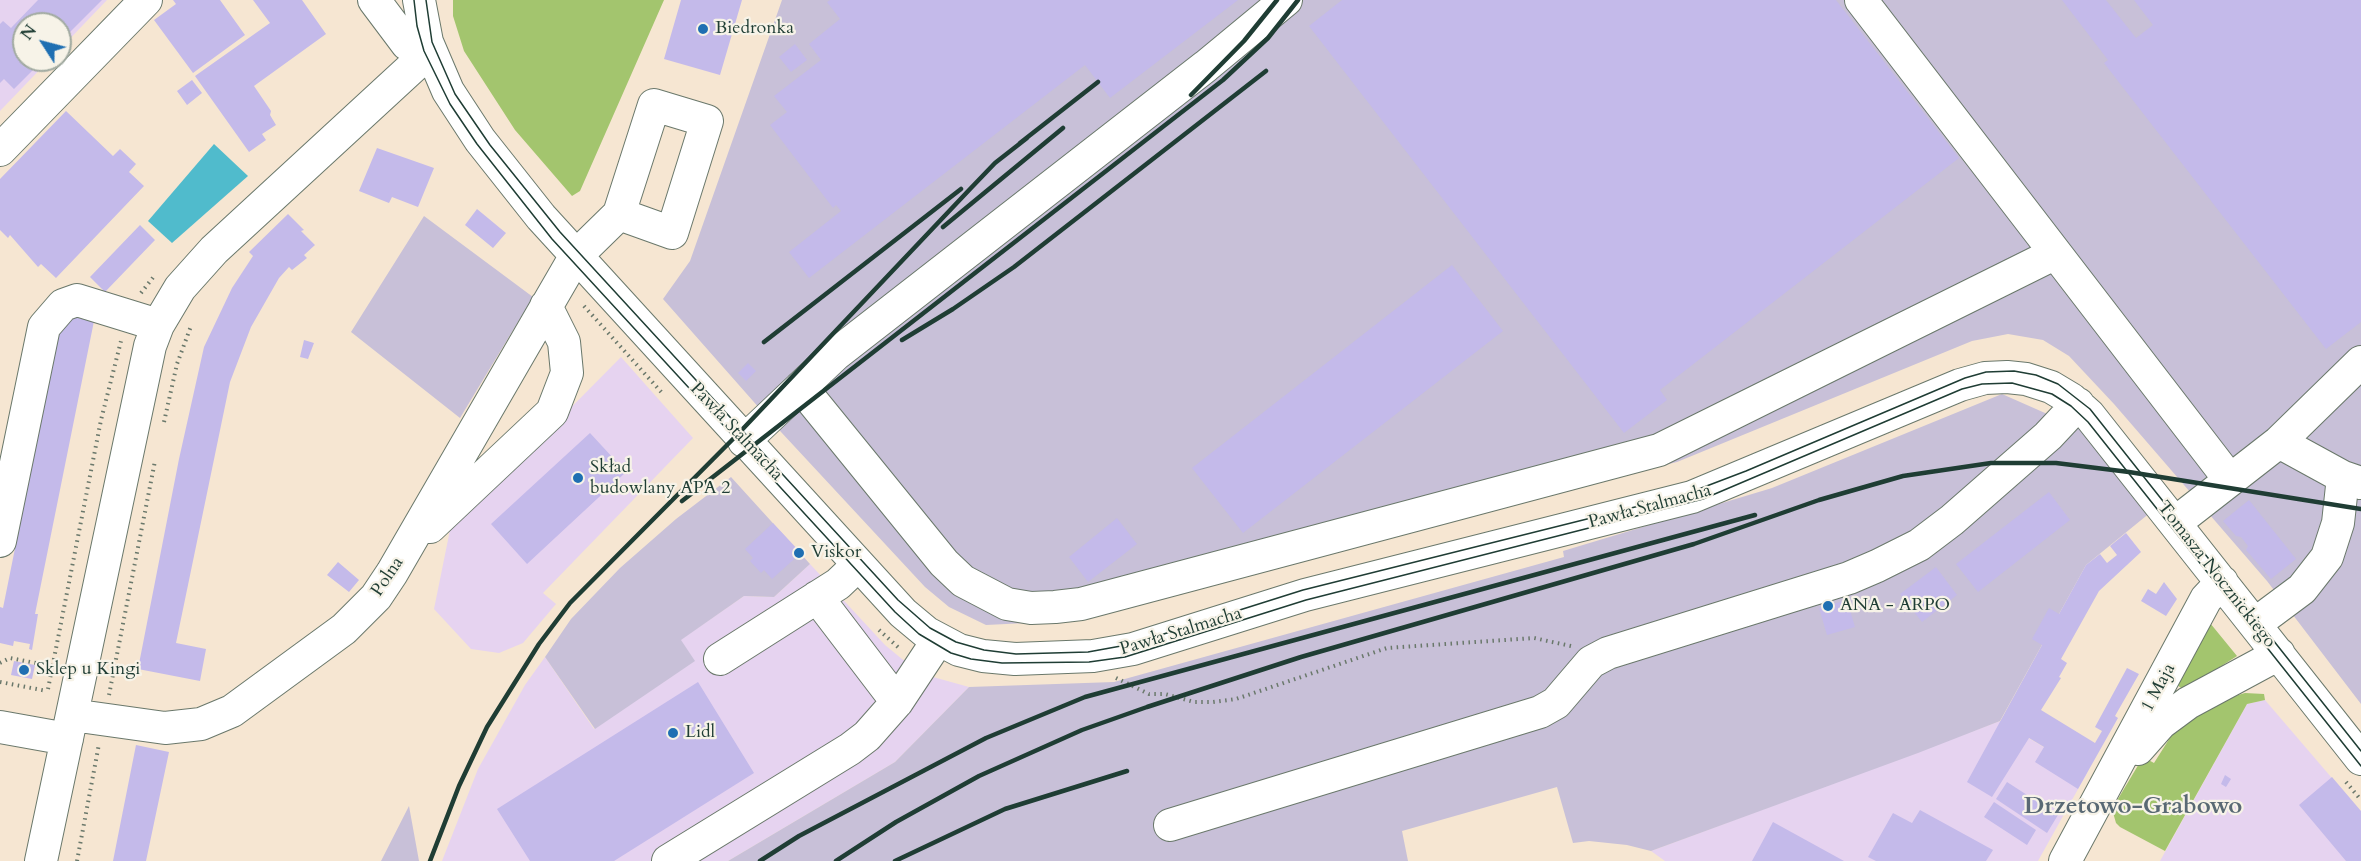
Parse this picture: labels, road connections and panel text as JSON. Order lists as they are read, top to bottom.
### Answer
{
  "streets": {
    "street": [
      "Pawła Stalmacha",
      "Tomasza Nocznickiego",
      "Polna",
      "1 Maja"
    ]
  },
  "crossings": [
    ["Pawła Stalmacha", "Tomasza Nocznickiego"],
    ["Pawła Stalmacha", "Polna"],
    ["Tomasza Nocznickiego", "1 Maja"]
  ],
  "districts": ["Drzetowo-Grabowo"],
  "places": [
    "Biedronka",
    "Skład budowlany APA 2",
    "Viskor",
    "ANA - ARPO",
    "Sklep u Kingi",
    "Lidl"
  ],
  "north": "top left"
}
